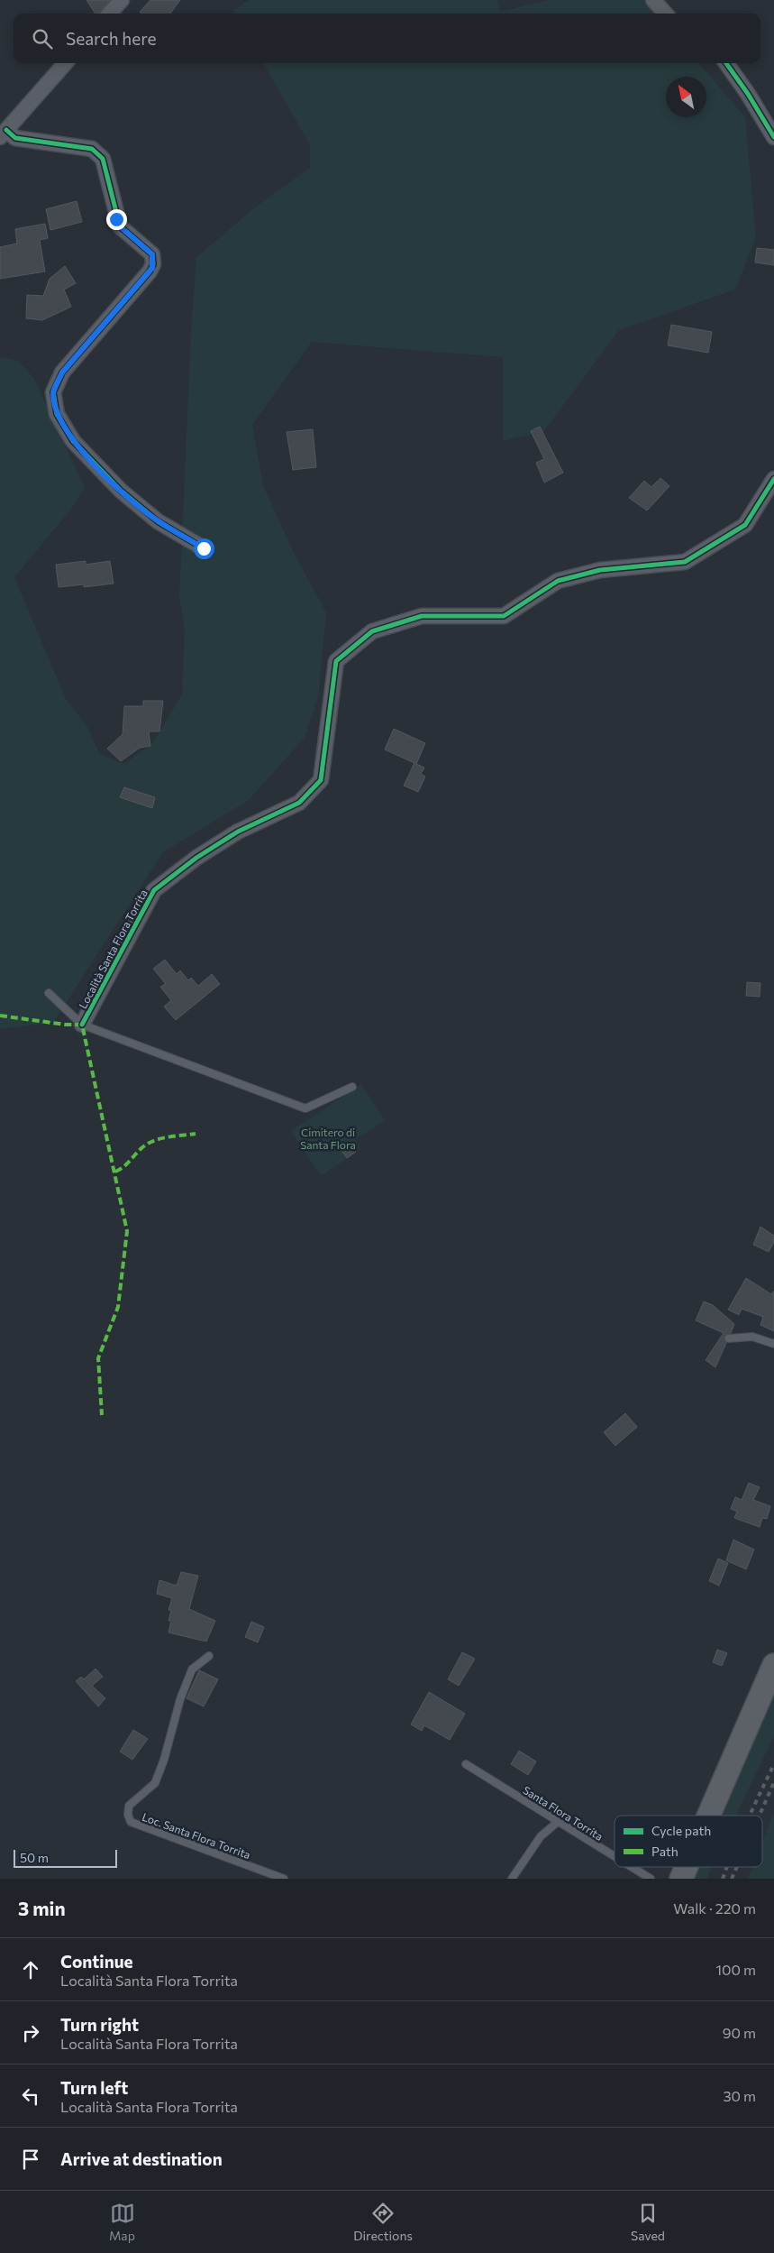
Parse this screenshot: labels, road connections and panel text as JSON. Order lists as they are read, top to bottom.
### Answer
{
  "streets": {
    "street": ["Località Santa Flora Torrita"],
    "lane": ["Santa Flora Torrita", "Loc. Santa Flora Torrita"]
  },
  "parks": ["Cimitero di Santa Flora"],
  "legend": ["Cycle path", "Path"],
  "scale_bar": "50 m",
  "north": "top left",
  "page": {
    "search": "Search here",
    "scale": "50 m",
    "heading": ["3 min", "Walk · 220 m"],
    "list": [
      ["Continue", "Località Santa Flora Torrita", "100 m"],
      ["Turn right", "Località Santa Flora Torrita", "90 m"],
      ["Turn left", "Località Santa Flora Torrita", "30 m"],
      "Arrive at destination"
    ],
    "nav": ["Map", "Directions", "Saved"]
  }
}
